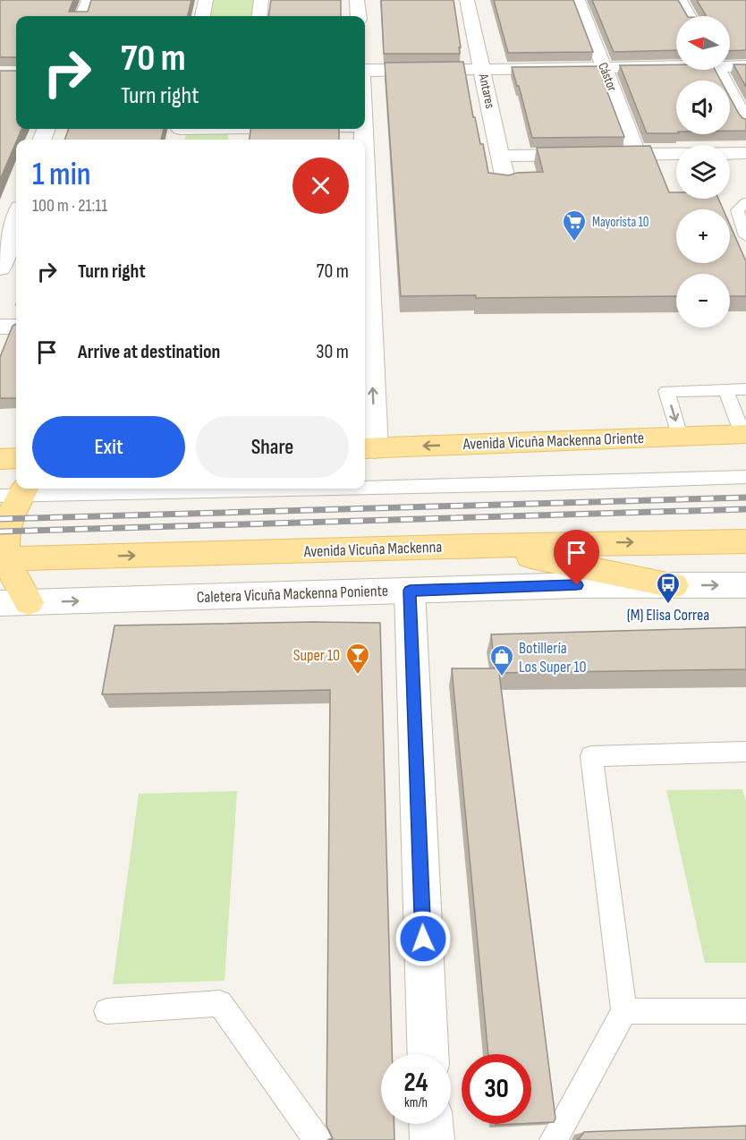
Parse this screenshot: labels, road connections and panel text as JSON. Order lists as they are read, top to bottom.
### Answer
{
  "streets": {
    "main road": ["Avenida Vicuña Mackenna Oriente", "Avenida Vicuña Mackenna"],
    "street": ["Cástor", "Antares", "Caletera Vicuña Mackenna Poniente"]
  },
  "one_way": ["Avenida Vicuña Mackenna", "Caletera Vicuña Mackenna Poniente"],
  "places": {
    "supermarket": ["Mayorista 10"],
    "bus stop": ["(M) Elisa Correa"],
    "bar": ["Super 10"],
    "shop": ["Botillería Los Super 10"]
  },
  "north": "left",
  "page": {
    "map_buttons": ["+", "−"],
    "turn": ["70 m", "Turn right"],
    "heading": ["1 min", "100 m · 21:11"],
    "list": [
      {
        "name": "Turn right",
        "value": "70 m"
      },
      {
        "name": "Arrive at destination",
        "value": "30 m"
      }
    ],
    "buttons": ["Exit", "Share"],
    "speed": "24 km/h",
    "limit": "30"
  }
}
